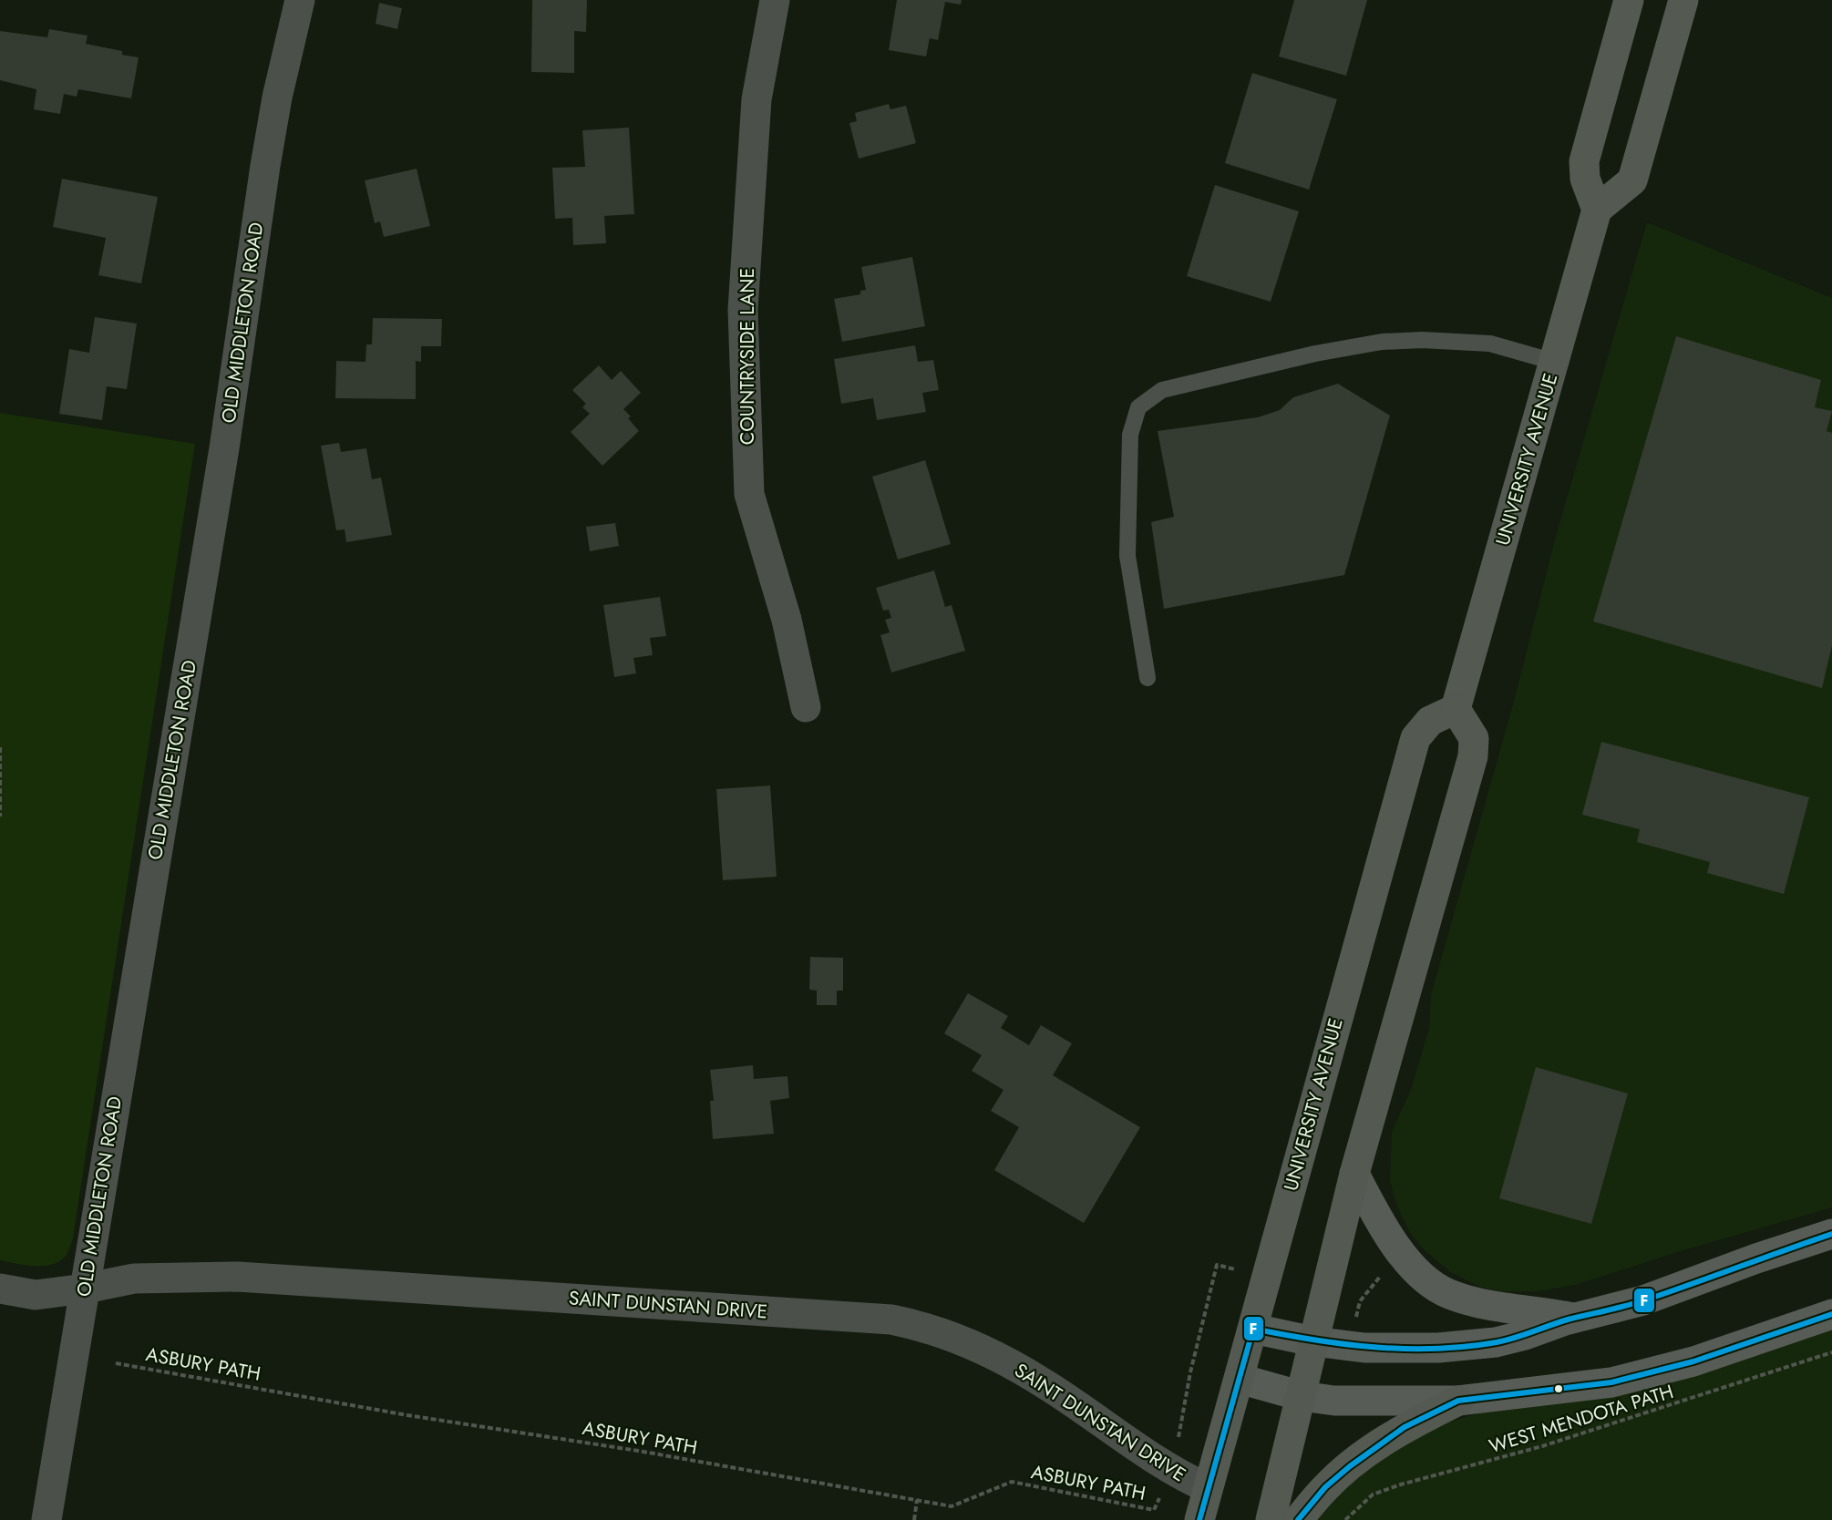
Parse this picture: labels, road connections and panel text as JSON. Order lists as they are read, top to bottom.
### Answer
{
  "streets": {
    "main road": ["UNIVERSITY AVENUE"],
    "street": ["OLD MIDDLETON ROAD", "COUNTRYSIDE LANE", "SAINT DUNSTAN DRIVE"],
    "path": ["ASBURY PATH", "WEST MENDOTA PATH"]
  },
  "crossings": [
    ["OLD MIDDLETON ROAD", "SAINT DUNSTAN DRIVE"],
    ["UNIVERSITY AVENUE", "SAINT DUNSTAN DRIVE"]
  ],
  "lines": ["transit line F"]
}
